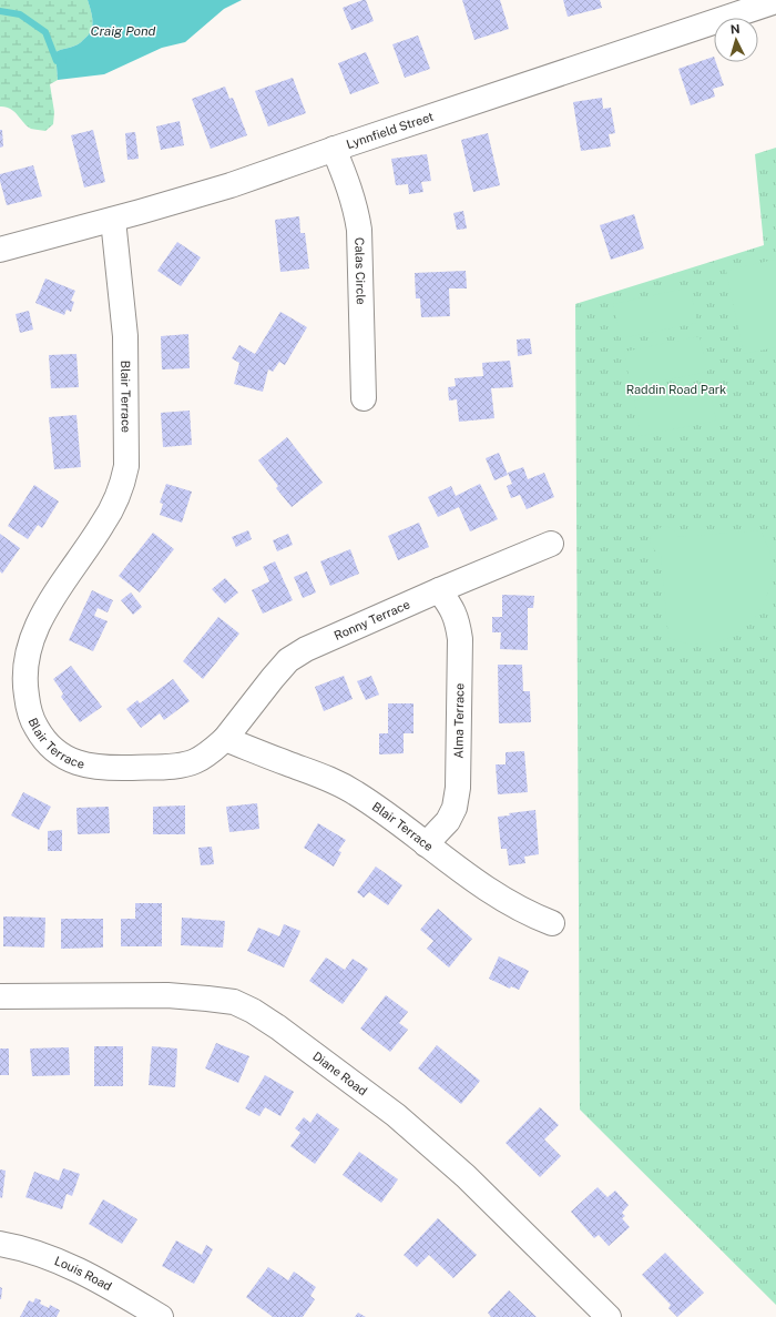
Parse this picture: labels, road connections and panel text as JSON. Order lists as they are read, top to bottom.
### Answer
{
  "streets": {
    "street": [
      "Lynnfield Street",
      "Calas Circle",
      "Blair Terrace",
      "Ronny Terrace",
      "Alma Terrace",
      "Diane Road",
      "Louis Road"
    ]
  },
  "crossings": [
    ["Lynnfield Street", "Calas Circle"],
    ["Lynnfield Street", "Blair Terrace"],
    ["Blair Terrace", "Ronny Terrace"],
    ["Blair Terrace", "Alma Terrace"],
    ["Ronny Terrace", "Alma Terrace"]
  ],
  "water": ["Craig Pond"],
  "parks": ["Raddin Road Park"],
  "north": "top"
}
